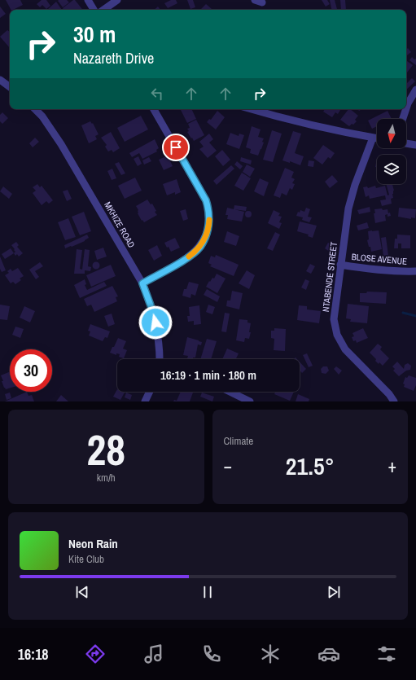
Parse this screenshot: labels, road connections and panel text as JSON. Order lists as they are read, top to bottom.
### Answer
{
  "streets": {
    "street": ["MKHIZE ROAD", "BLOSE AVENUE", "NTABENDE STREET"]
  },
  "crossings": [
    ["BLOSE AVENUE", "NTABENDE STREET"]
  ],
  "north": "bottom",
  "page": {
    "turn": ["30 m", "Nazareth Drive"],
    "limit": "30",
    "trip": "16:19 · 1 min · 180 m",
    "tile": [
      ["28", "km/h"],
      "Climate"
    ],
    "heat": ["−", "21.5°", "+"],
    "song": ["Neon Rain", "Kite Club"],
    "tabs": "16:18"
  }
}
